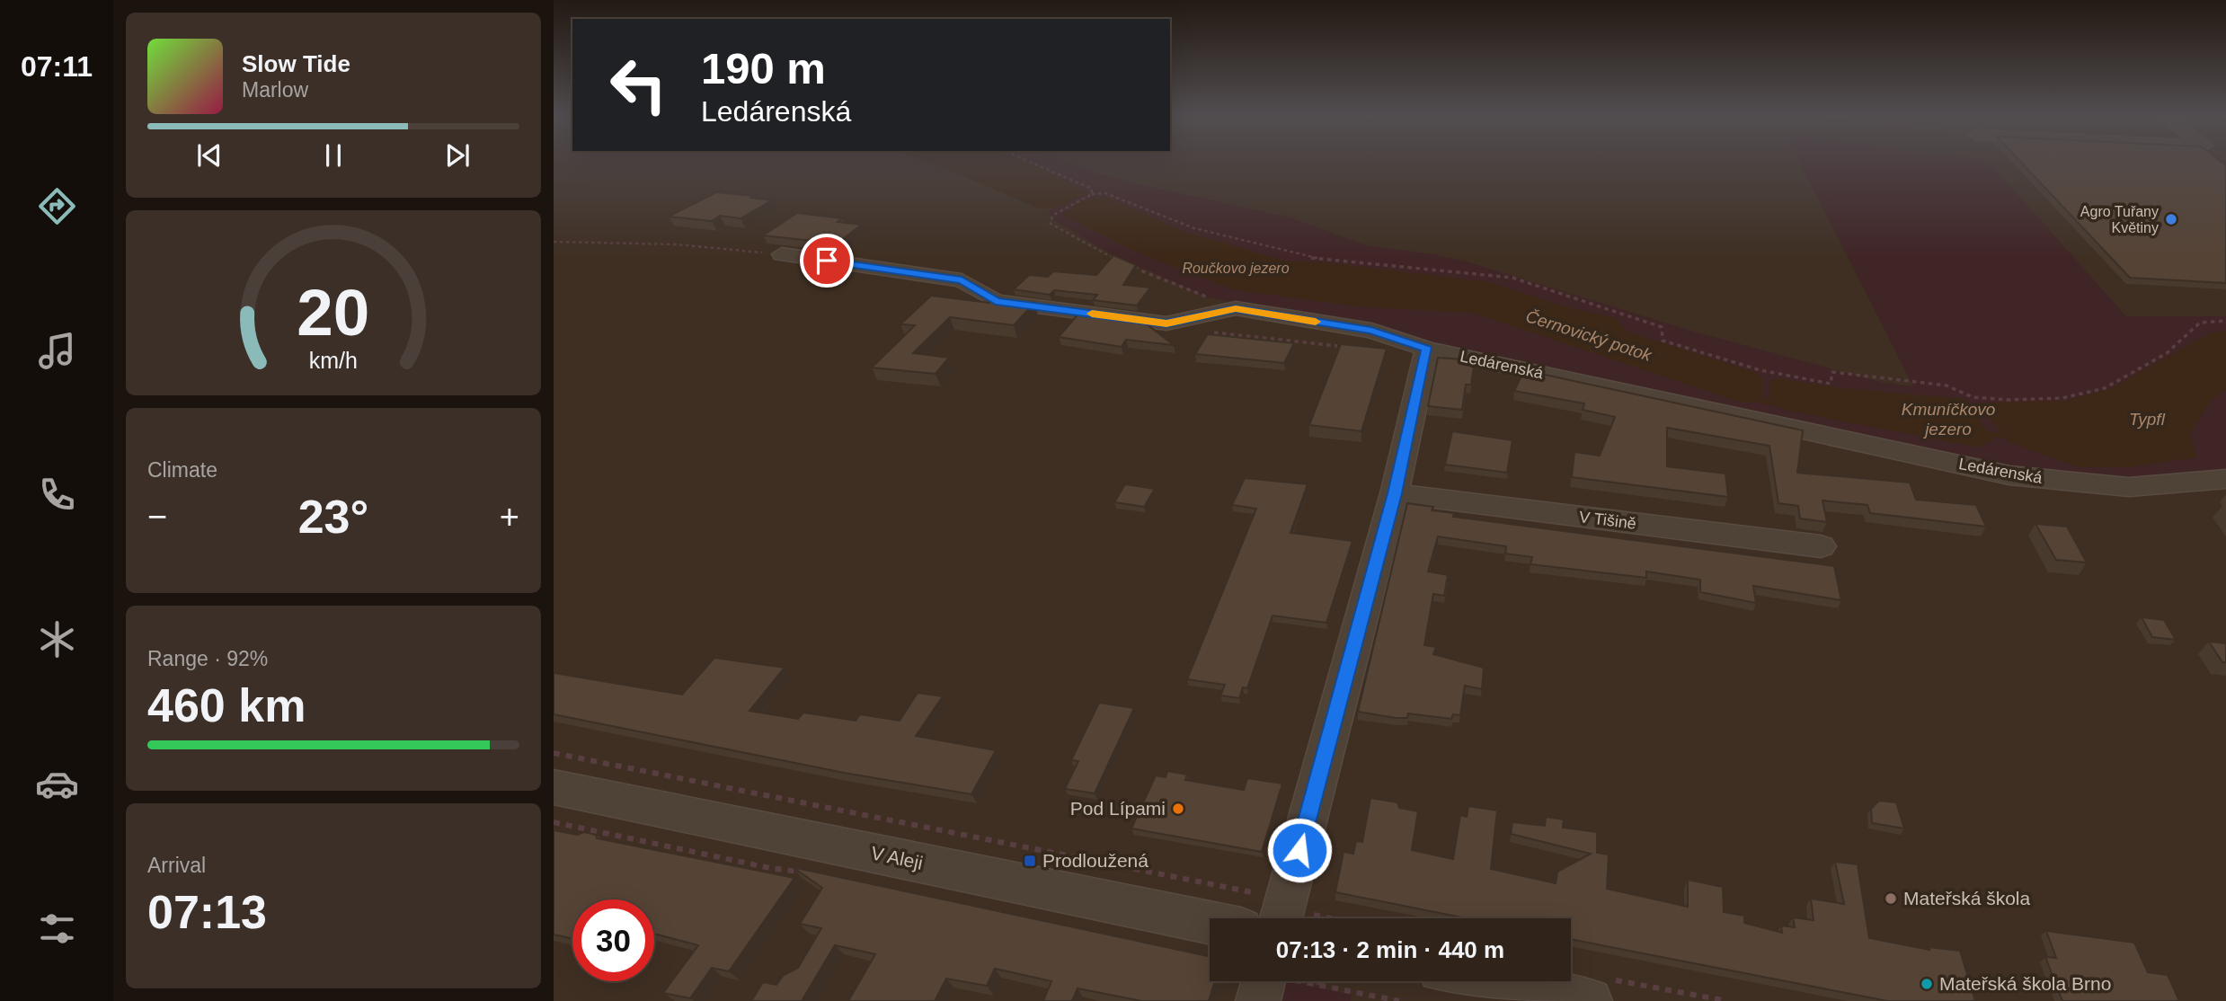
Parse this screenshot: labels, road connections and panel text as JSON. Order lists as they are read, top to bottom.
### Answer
{
  "streets": {
    "street": ["Ledárenská", "V Tišině", "V Aleji"]
  },
  "water": [
    "Roučkovo jezero",
    "Černovický potok",
    "Kmuníčkovo jezero",
    "Typfl"
  ],
  "places": {
    "other": [
      "Agro Tuřany Květiny",
      "Pod Lípami",
      "Mateřská škola",
      "Mateřská škola Brno"
    ],
    "transit": ["Prodloužená"]
  },
  "page": {
    "tabs": "07:11",
    "turn": ["190 m", "Ledárenská"],
    "song": ["Slow Tide", "Marlow"],
    "tile": [
      "Climate",
      ["Range · 92%", "460 km"],
      ["Arrival", "07:13"]
    ],
    "heat": ["−", "23°", "+"],
    "limit": "30",
    "trip": "07:13 · 2 min · 440 m",
    "gauge": ["20", "km/h"]
  }
}
